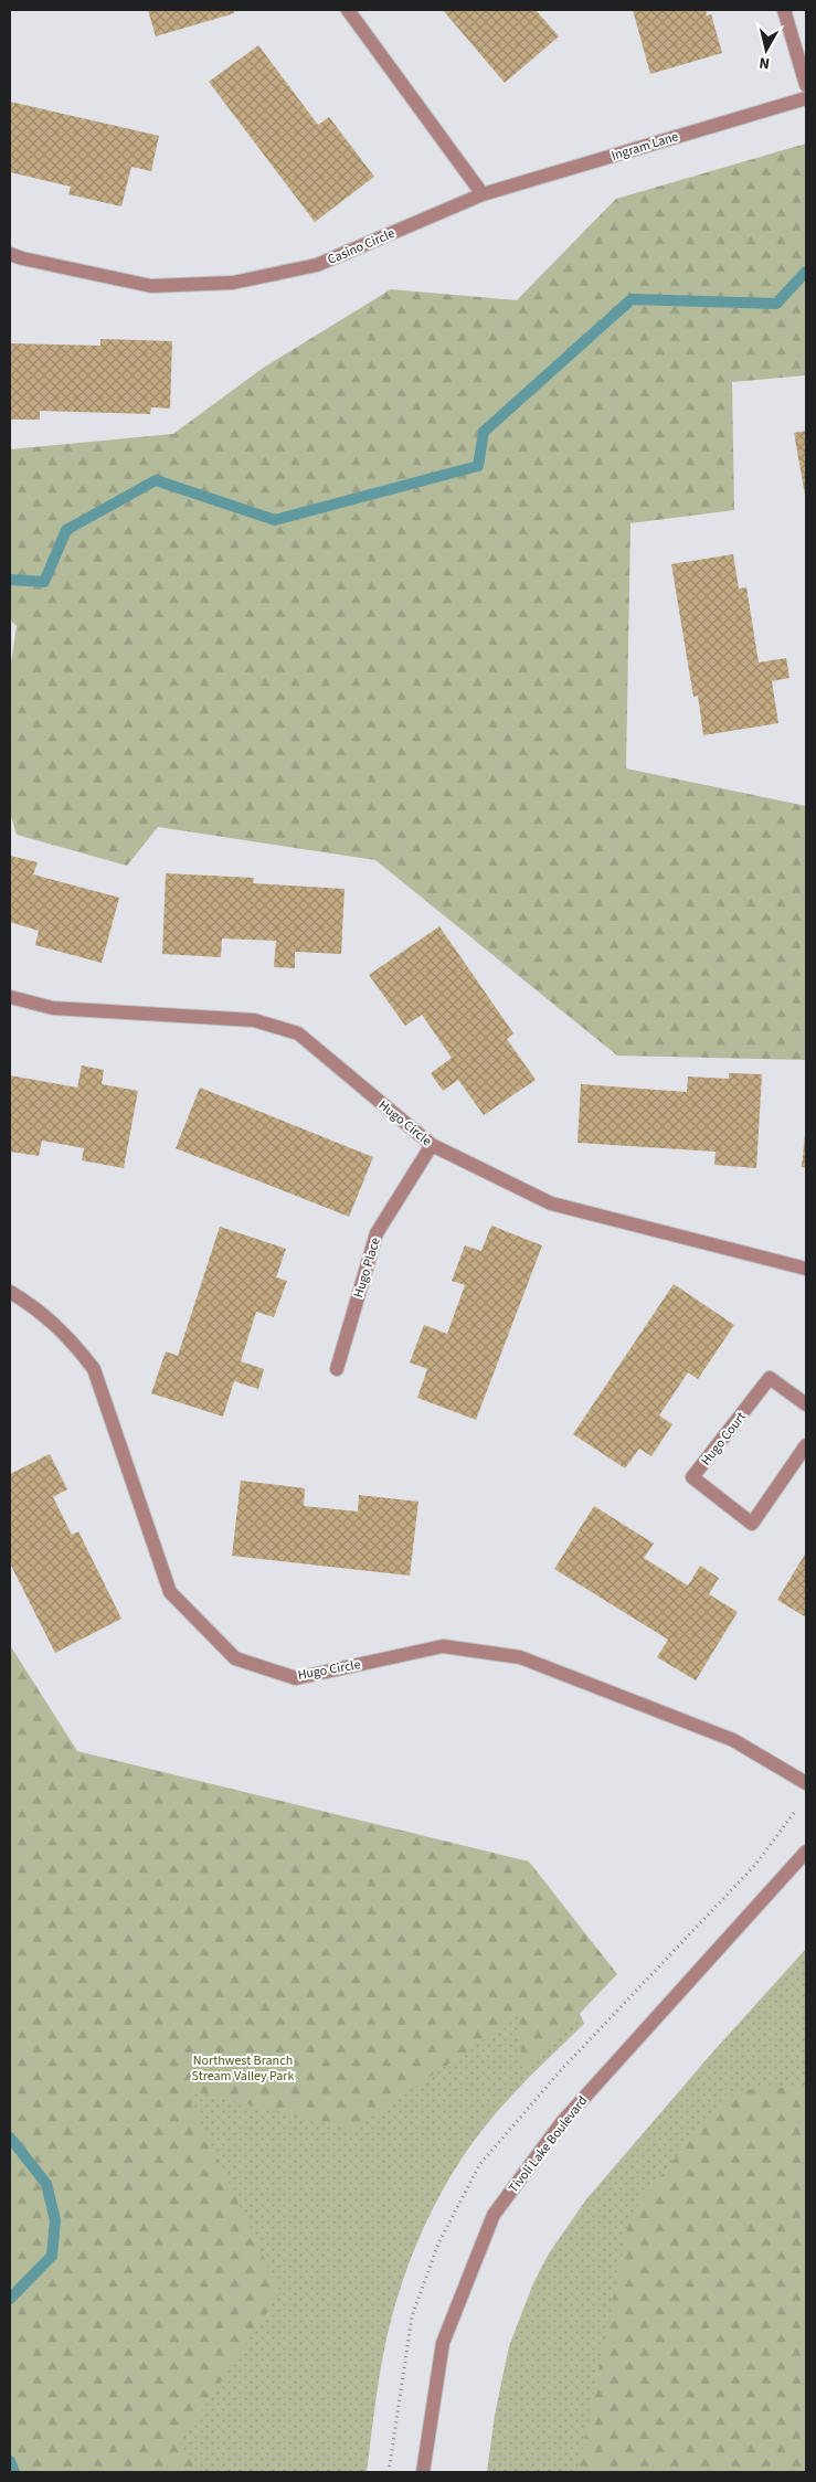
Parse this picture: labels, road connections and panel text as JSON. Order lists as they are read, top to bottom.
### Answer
{
  "streets": {
    "street": [
      "Ingram Lane",
      "Casino Circle",
      "Hugo Circle",
      "Hugo Place",
      "Hugo Court",
      "Tivoli Lake Boulevard"
    ]
  },
  "crossings": [
    ["Ingram Lane", "Casino Circle"],
    ["Hugo Circle", "Hugo Place"]
  ],
  "parks": ["Northwest Branch Stream Valley Park"],
  "north": "bottom"
}
